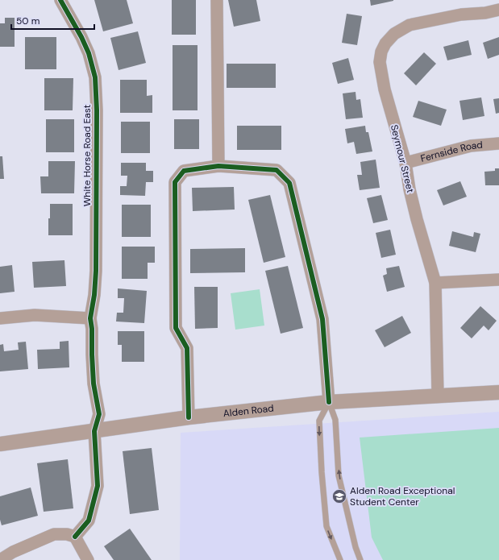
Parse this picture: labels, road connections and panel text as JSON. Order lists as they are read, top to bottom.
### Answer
{
  "streets": {
    "street": [
      "Fernside Road",
      "White Horse Road East",
      "Seymour Street",
      "Alden Road"
    ]
  },
  "crossings": [
    ["Fernside Road", "Seymour Street"],
    ["White Horse Road East", "Alden Road"],
    ["Seymour Street", "Alden Road"]
  ],
  "places": {
    "school or university": ["Alden Road Exceptional Student Center"]
  },
  "scale_bar": "50 m"
}
